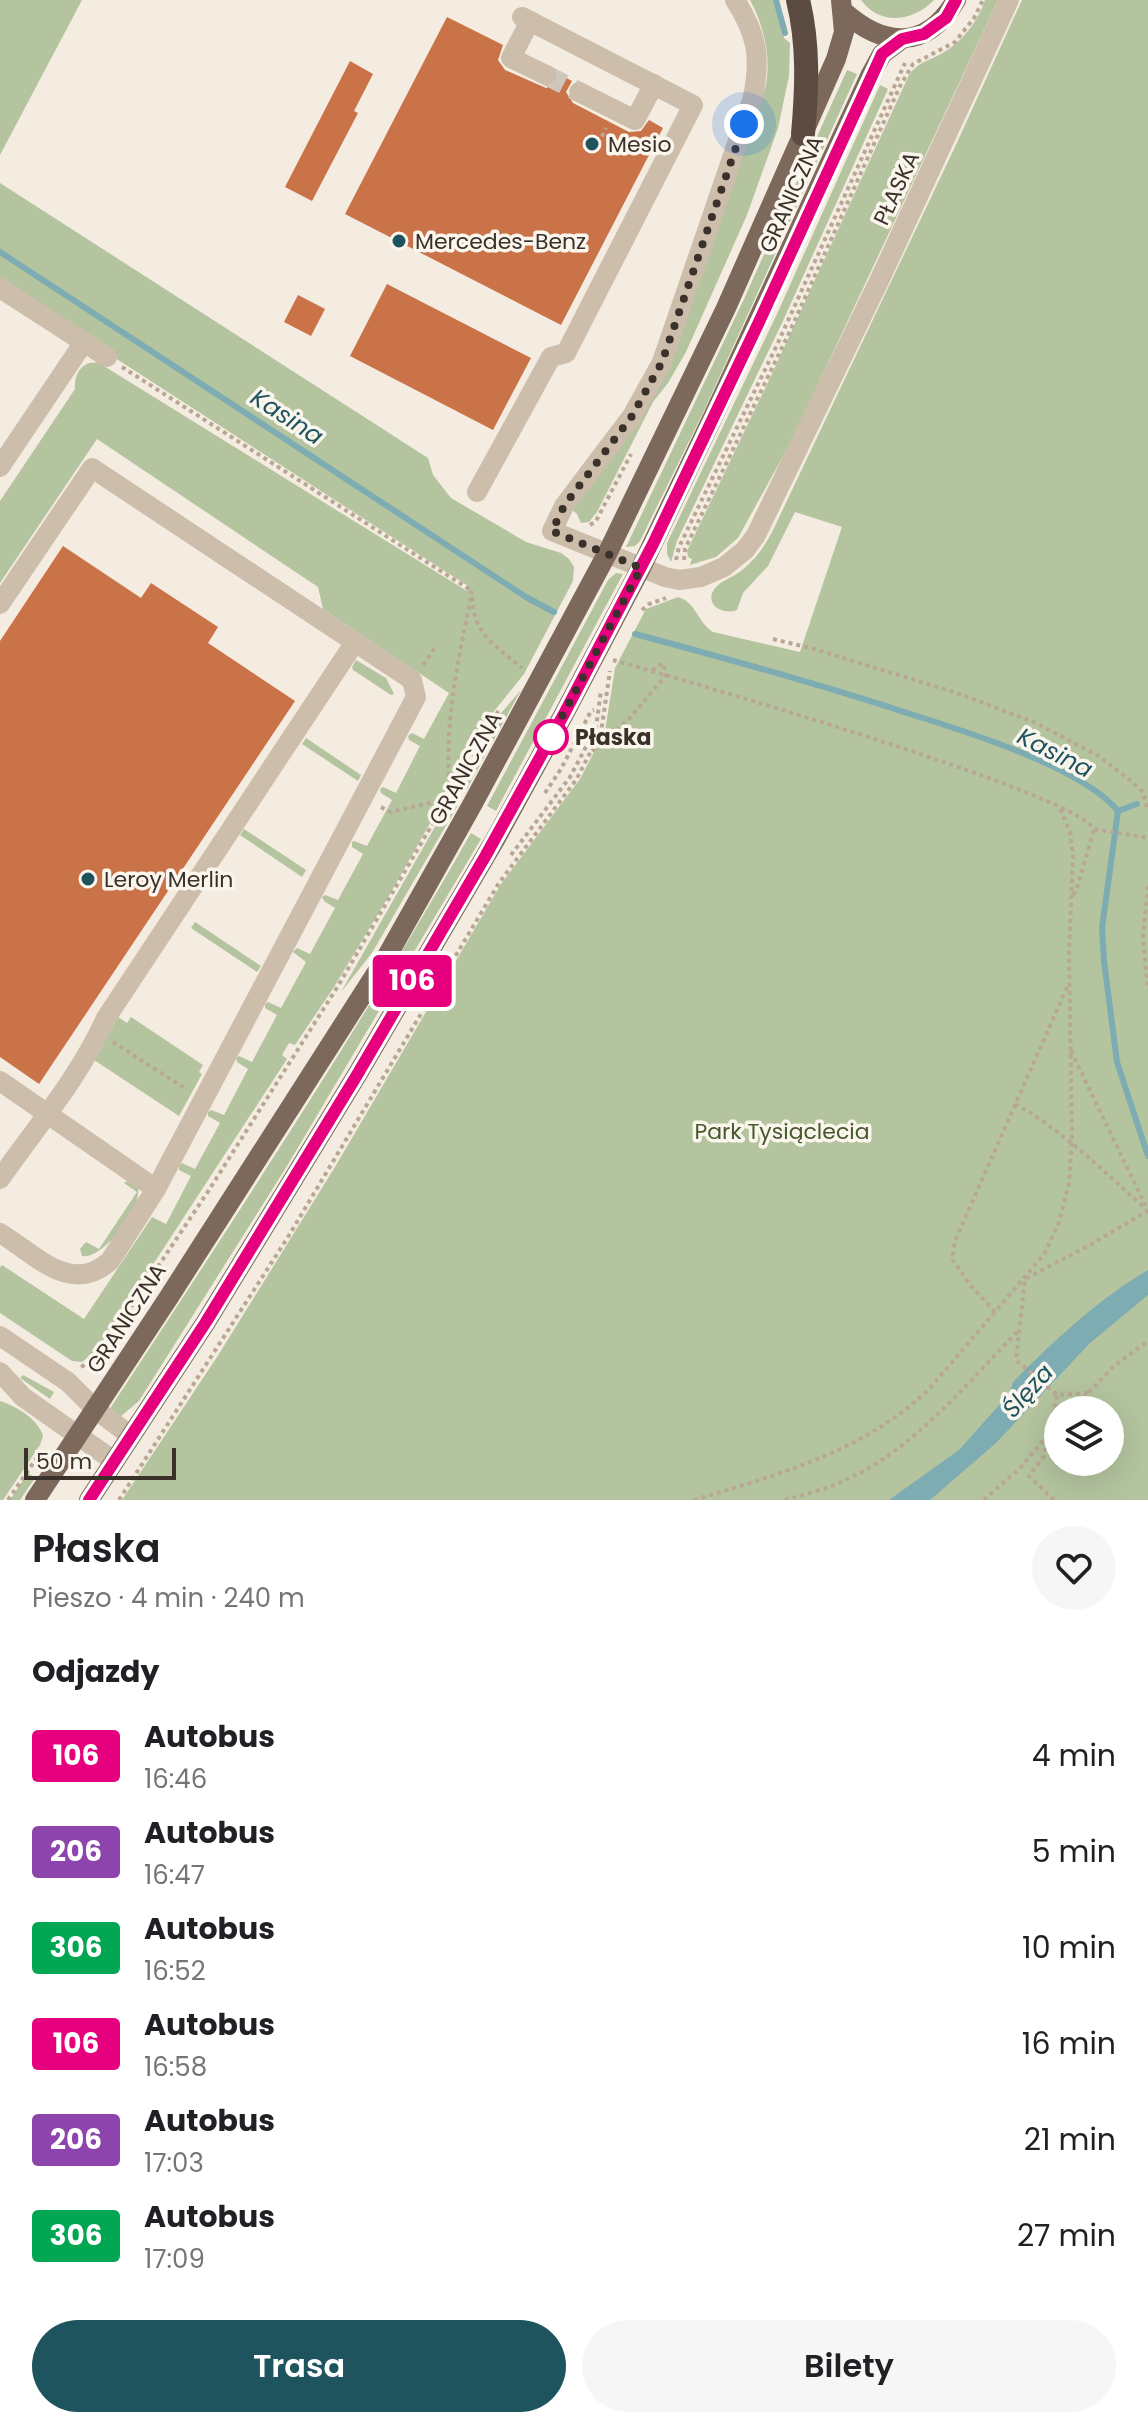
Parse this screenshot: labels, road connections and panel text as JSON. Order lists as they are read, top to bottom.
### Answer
{
  "streets": {
    "main road": ["GRANICZNA"],
    "street": ["PŁASKA"]
  },
  "crossings": [
    ["PŁASKA", "GRANICZNA"]
  ],
  "water": ["Kasina", "Ślęza"],
  "parks": ["Park Tysiąclecia"],
  "places": [
    "Mesio",
    "Mercedes-Benz",
    "Płaska",
    "Leroy Merlin"
  ],
  "lines": ["bus line 106"],
  "scale_bar": "50 m",
  "page": {
    "on_map": "106",
    "scale": "50 m",
    "heading": [
      ["Płaska", "Pieszo · 4 min · 240 m"],
      "Odjazdy"
    ],
    "list": [
      {
        "mark": "106",
        "name": "Autobus",
        "note": "16:46",
        "value": "4 min"
      },
      {
        "mark": "206",
        "name": "Autobus",
        "note": "16:47",
        "value": "5 min"
      },
      {
        "mark": "306",
        "name": "Autobus",
        "note": "16:52",
        "value": "10 min"
      },
      {
        "mark": "106",
        "name": "Autobus",
        "note": "16:58",
        "value": "16 min"
      },
      {
        "mark": "206",
        "name": "Autobus",
        "note": "17:03",
        "value": "21 min"
      },
      {
        "mark": "306",
        "name": "Autobus",
        "note": "17:09",
        "value": "27 min"
      }
    ],
    "buttons": ["Trasa", "Bilety"]
  }
}
